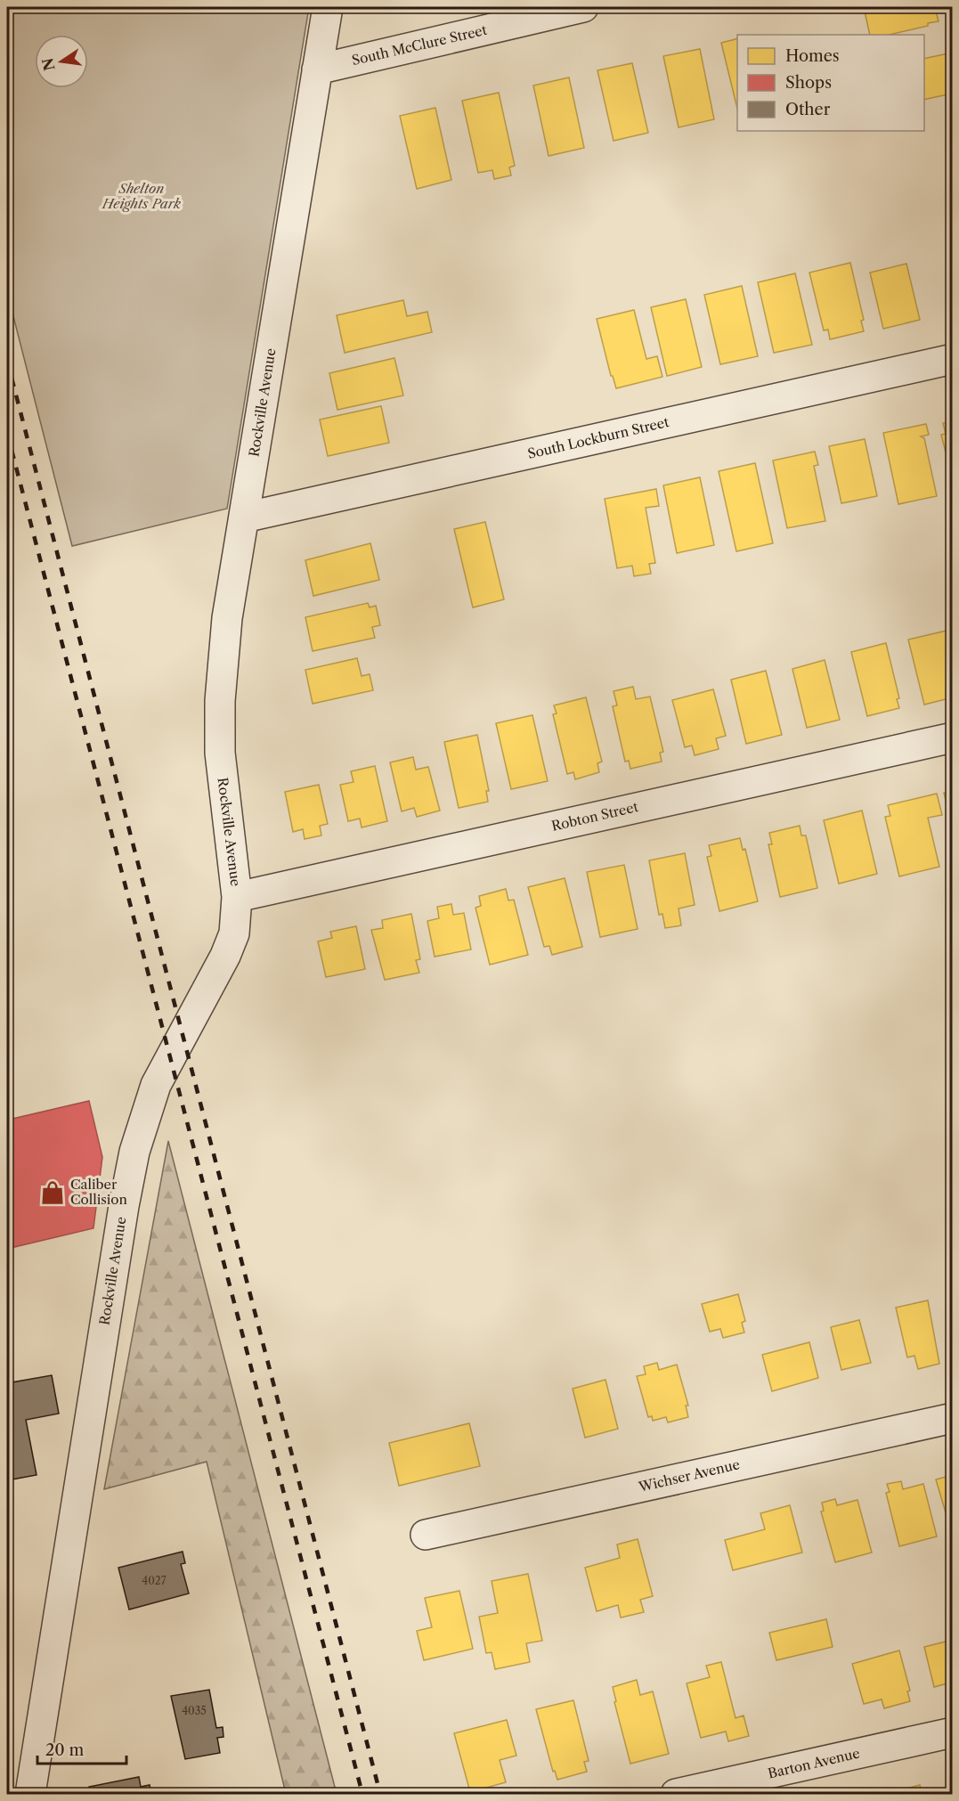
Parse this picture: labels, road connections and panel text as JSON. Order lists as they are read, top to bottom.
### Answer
{
  "streets": {
    "street": [
      "South McClure Street",
      "Rockville Avenue",
      "South Lockburn Street",
      "Robton Street",
      "Wichser Avenue",
      "Barton Avenue"
    ]
  },
  "crossings": [
    ["South McClure Street", "Rockville Avenue"],
    ["Rockville Avenue", "South Lockburn Street"],
    ["Rockville Avenue", "Robton Street"]
  ],
  "parks": ["Shelton Heights Park"],
  "places": {
    "shop": ["Caliber Collision"]
  },
  "house_numbers": ["4027", "4035"],
  "legend": ["Homes", "Shops", "Other"],
  "scale_bar": "20 m",
  "north": "left"
}
